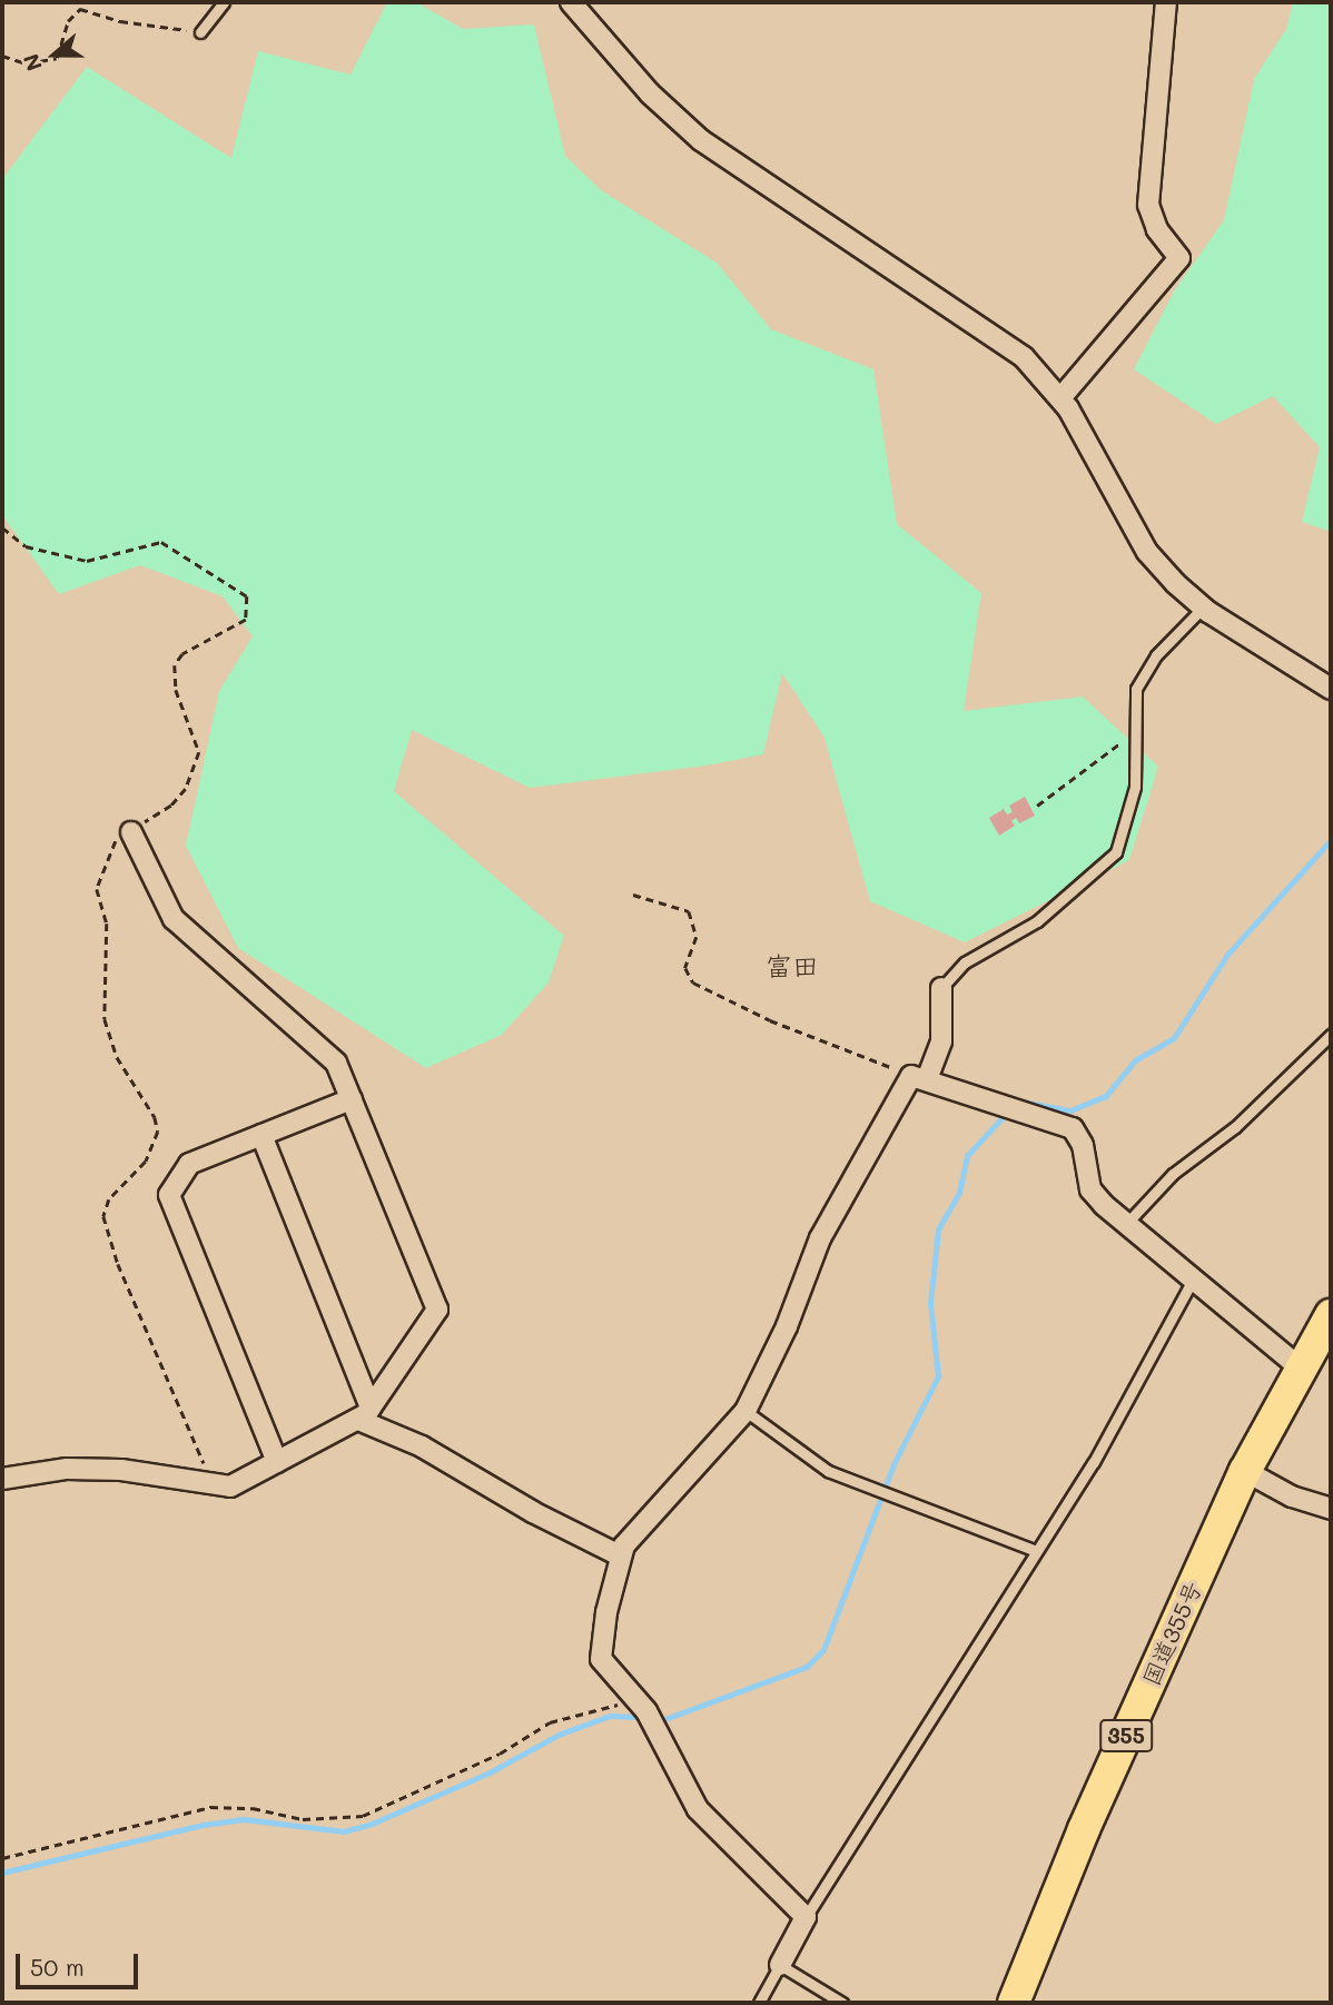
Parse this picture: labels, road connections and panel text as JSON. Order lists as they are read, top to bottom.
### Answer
{
  "streets": {
    "highway": ["国道355号", "355"]
  },
  "districts": ["富田"],
  "scale_bar": "50 m",
  "north": "left"
}
